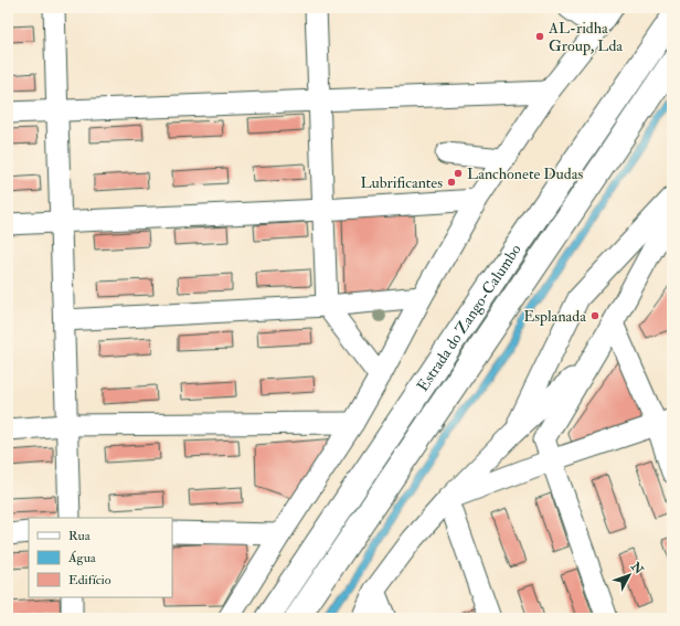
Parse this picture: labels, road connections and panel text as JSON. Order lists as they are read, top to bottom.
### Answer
{
  "streets": {
    "main road": ["Estrada do Zango-Calumbo"]
  },
  "places": [
    "AL-ridha Group, Lda",
    "Lanchonete Dudas",
    "Lubrificantes",
    "Esplanada"
  ],
  "legend": ["Rua", "Água", "Edifício"],
  "north": "top right"
}
